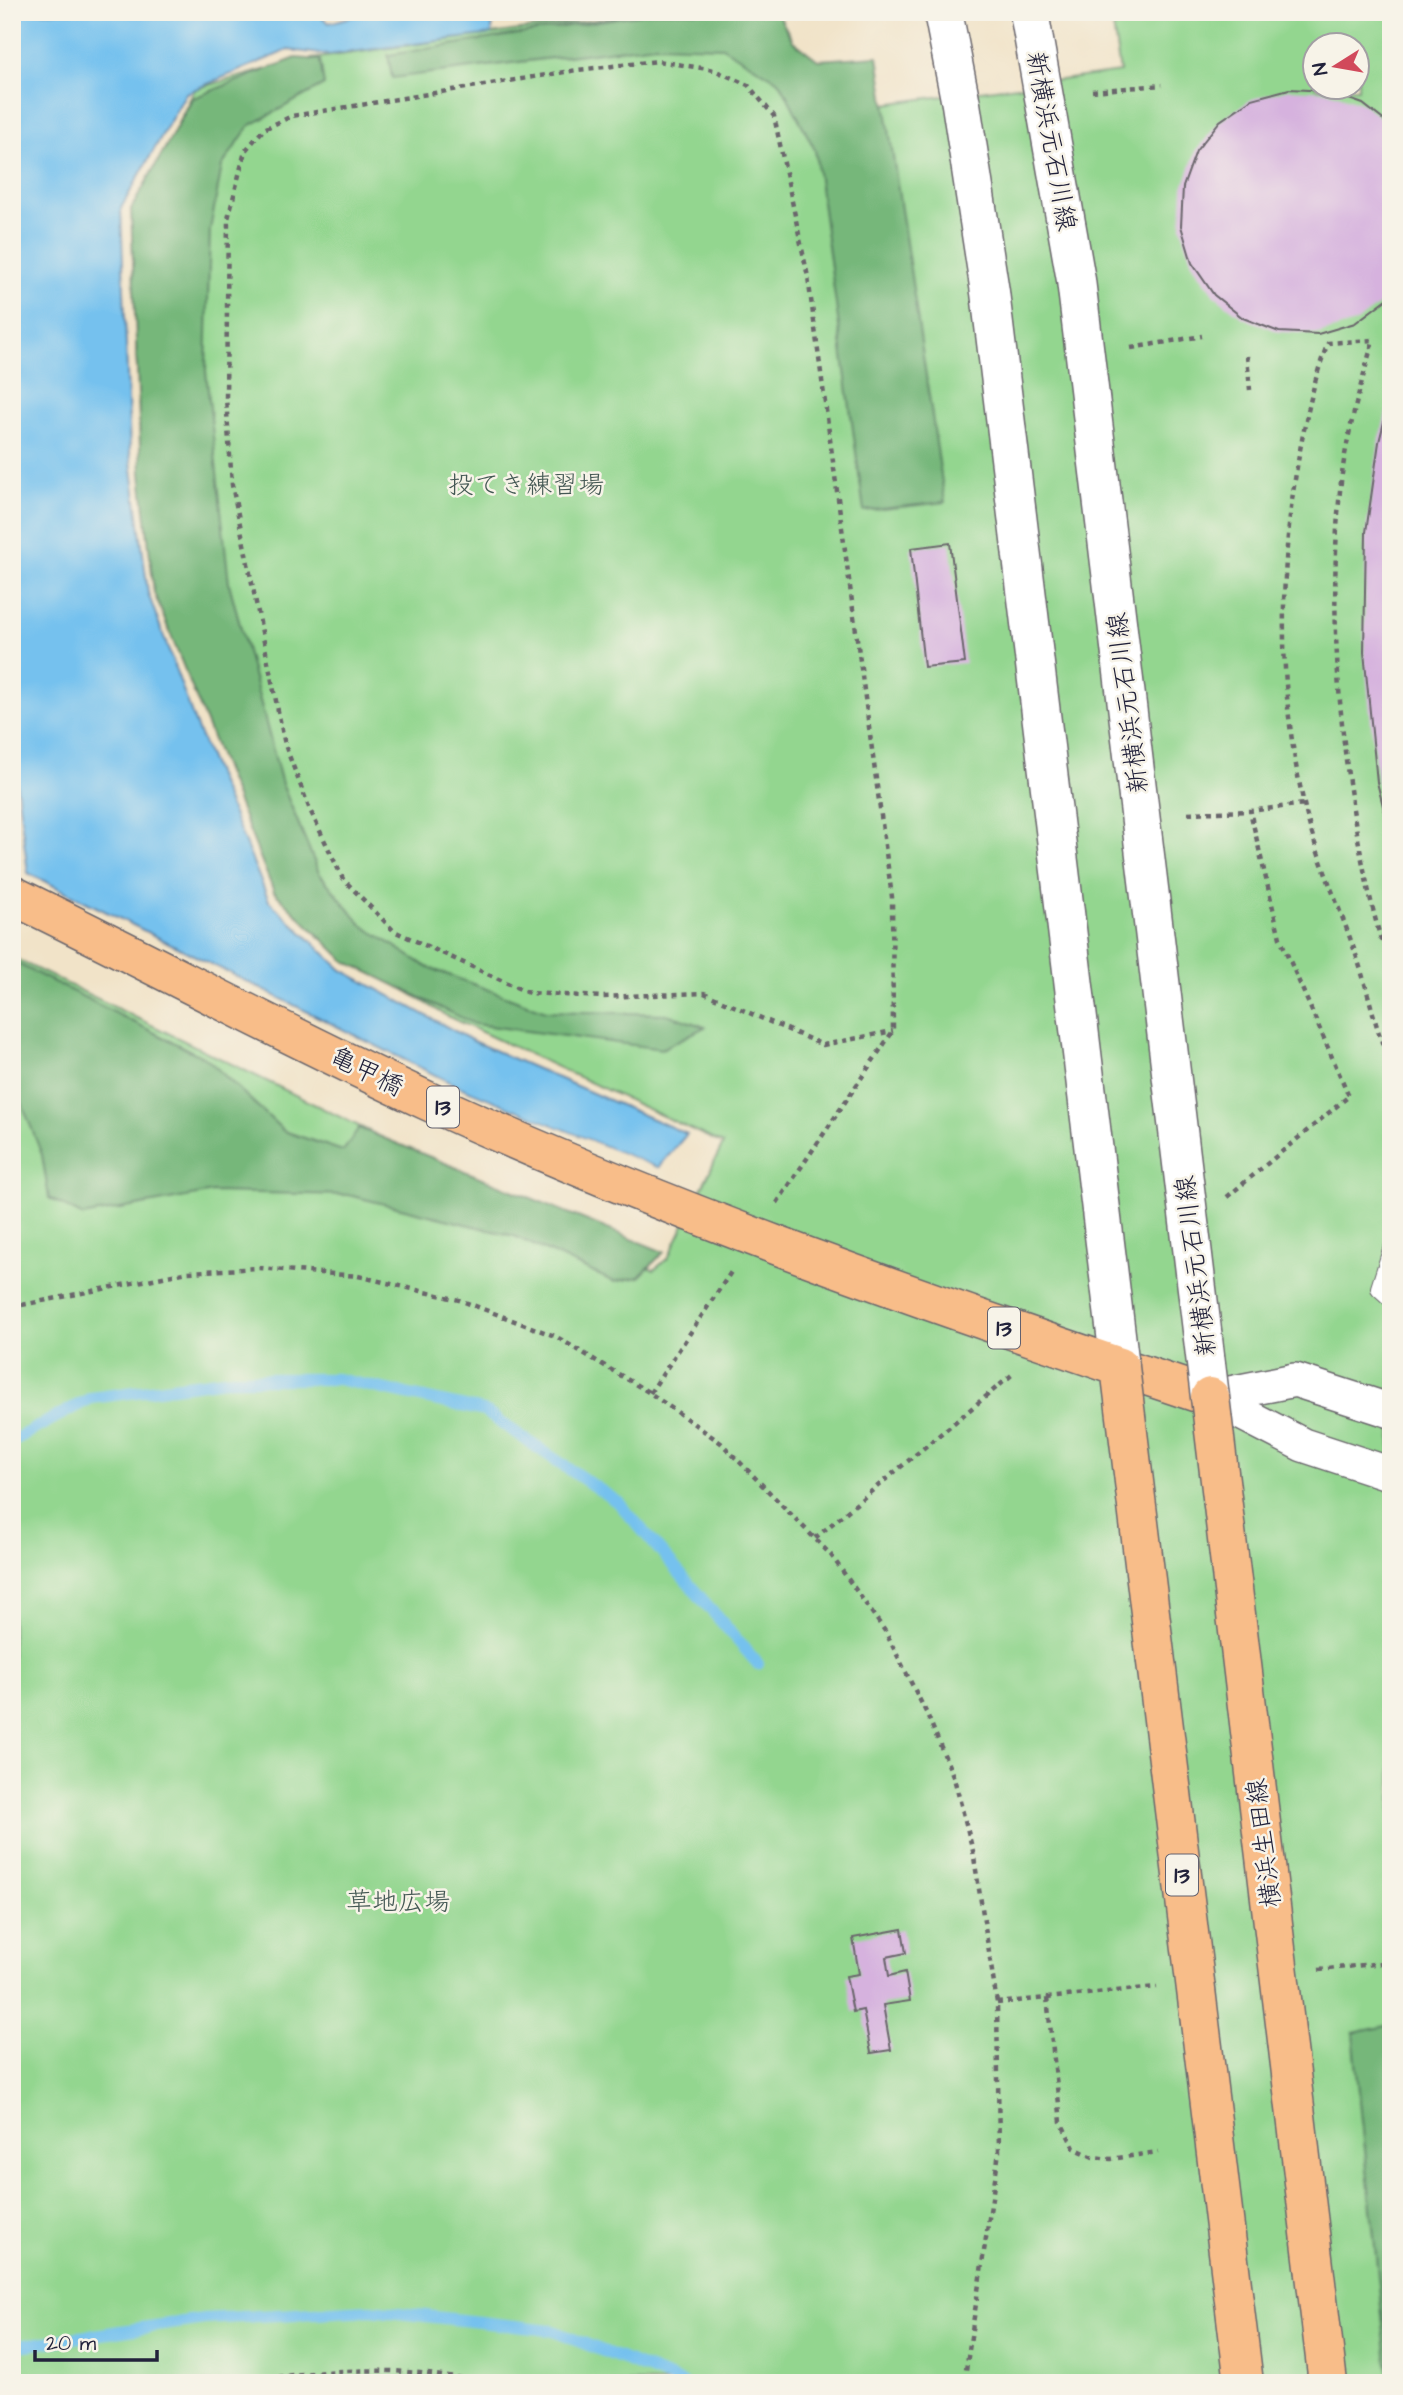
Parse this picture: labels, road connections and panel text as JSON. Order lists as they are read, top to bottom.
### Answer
{
  "streets": {
    "main road": ["亀甲橋", "13", "横浜生田線"],
    "street": ["新横浜元石川線"]
  },
  "crossings": [
    ["新横浜元石川線", "13"],
    ["新横浜元石川線", "横浜生田線"],
    ["亀甲橋", "13"],
    ["13", "横浜生田線"]
  ],
  "parks": ["投てき練習場", "草地広場"],
  "scale_bar": "20 m",
  "north": "left"
}
